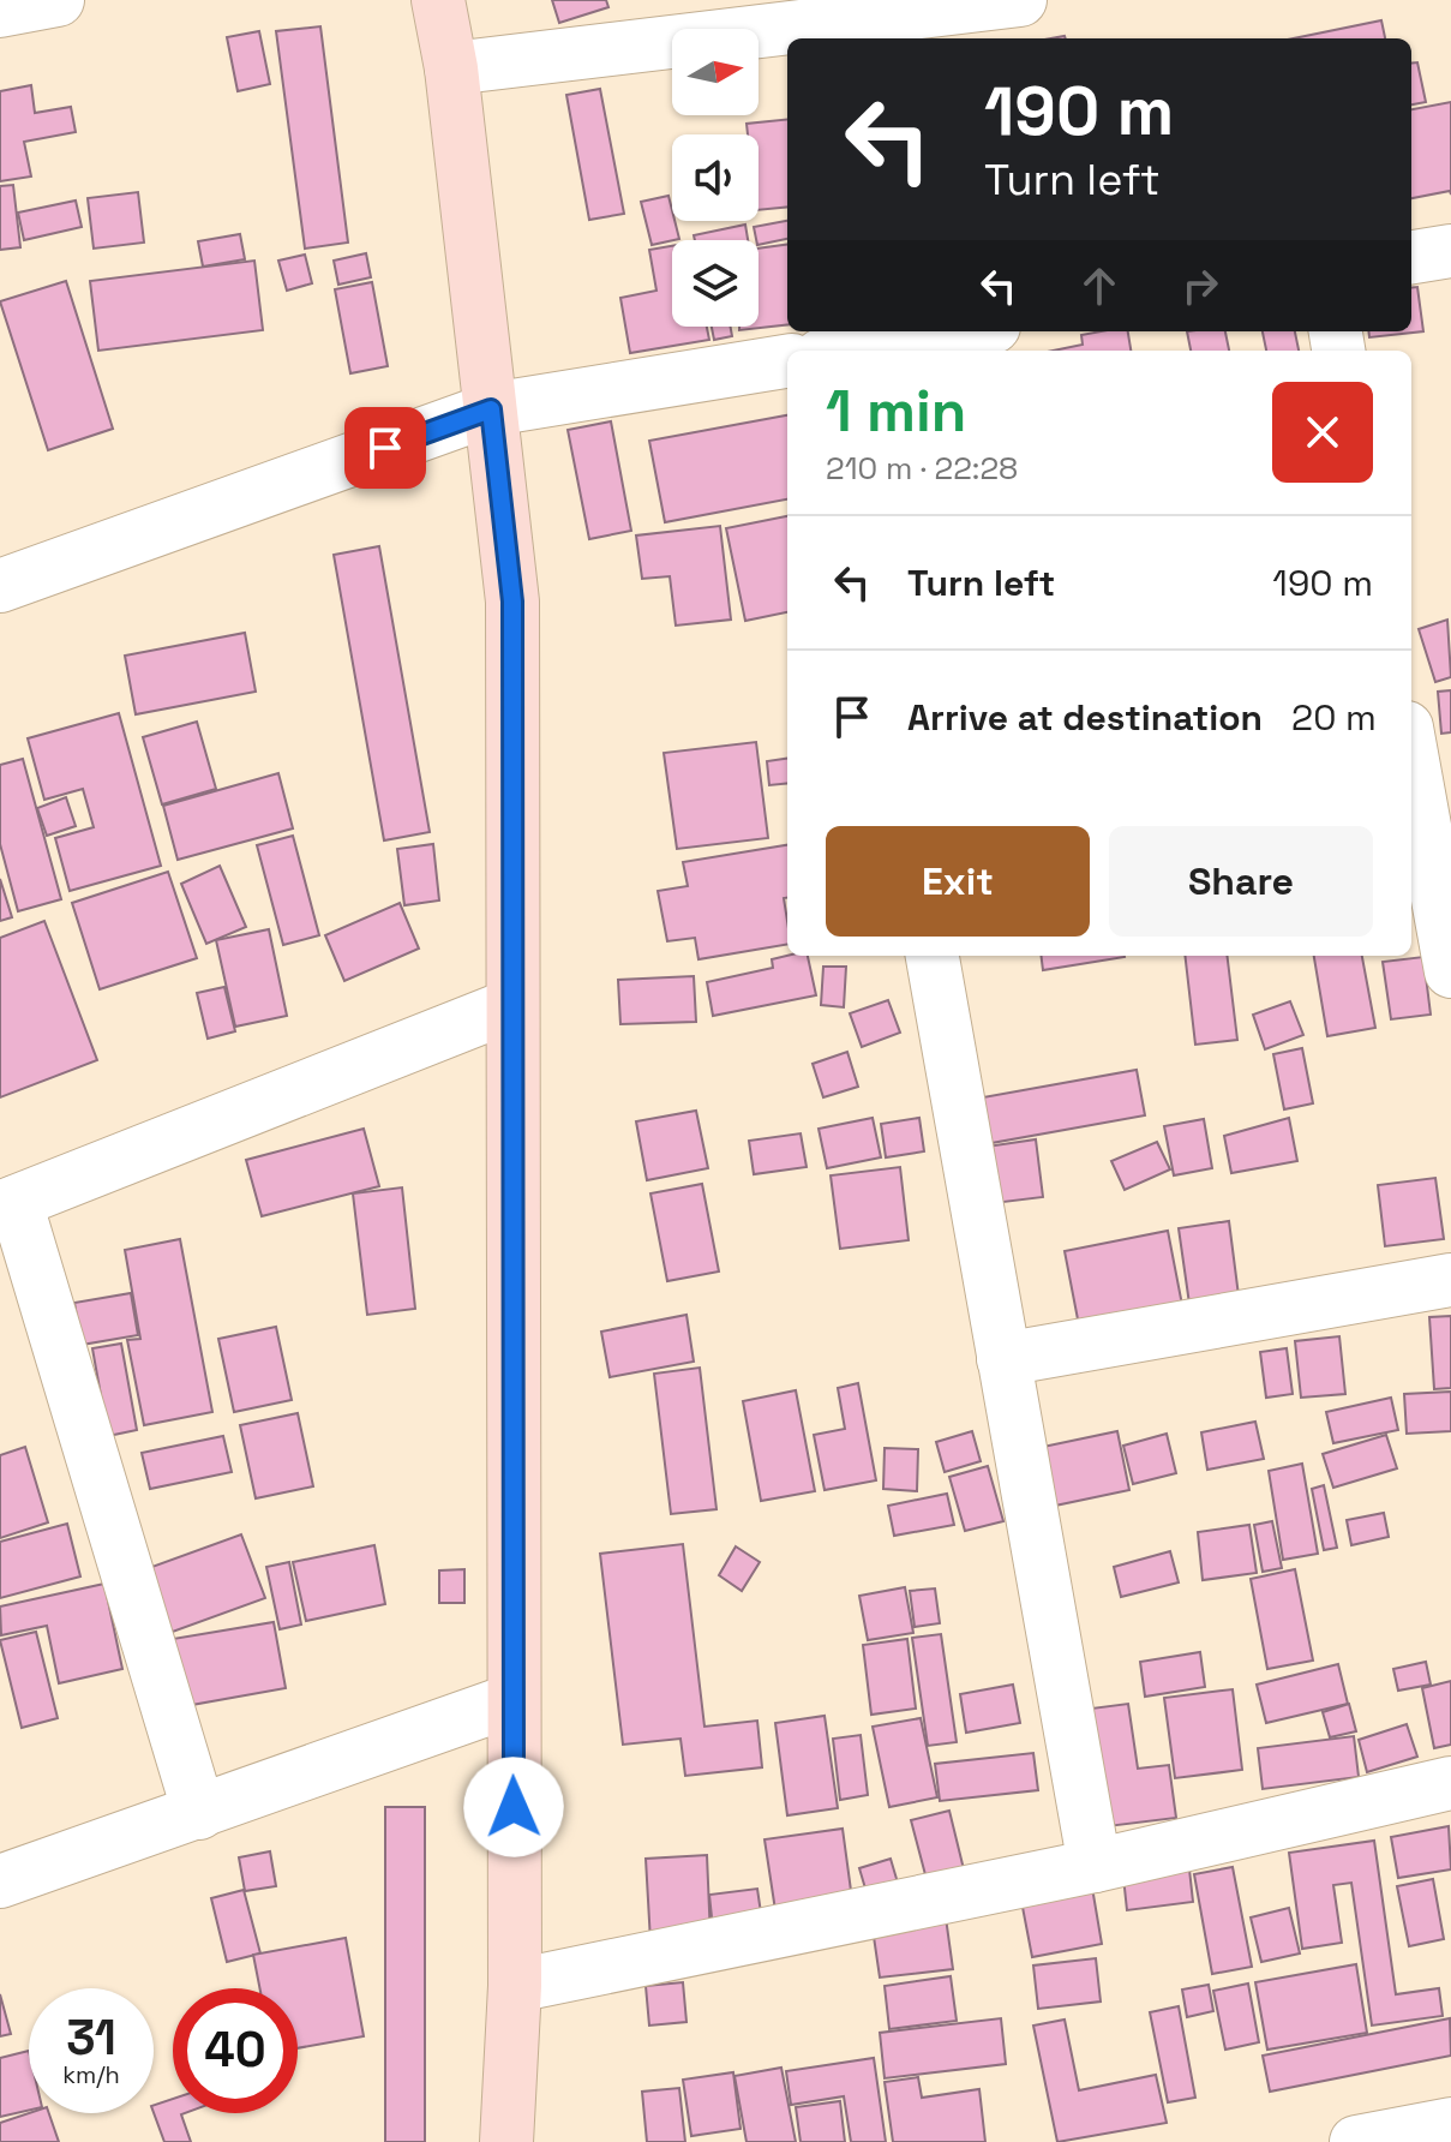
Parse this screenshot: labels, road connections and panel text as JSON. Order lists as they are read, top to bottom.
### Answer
{
  "north": "right",
  "page": {
    "turn": ["190 m", "Turn left"],
    "heading": ["1 min", "210 m · 22:28"],
    "list": [
      {
        "name": "Turn left",
        "value": "190 m"
      },
      {
        "name": "Arrive at destination",
        "value": "20 m"
      }
    ],
    "buttons": ["Exit", "Share"],
    "speed": "31 km/h",
    "limit": "40"
  }
}
